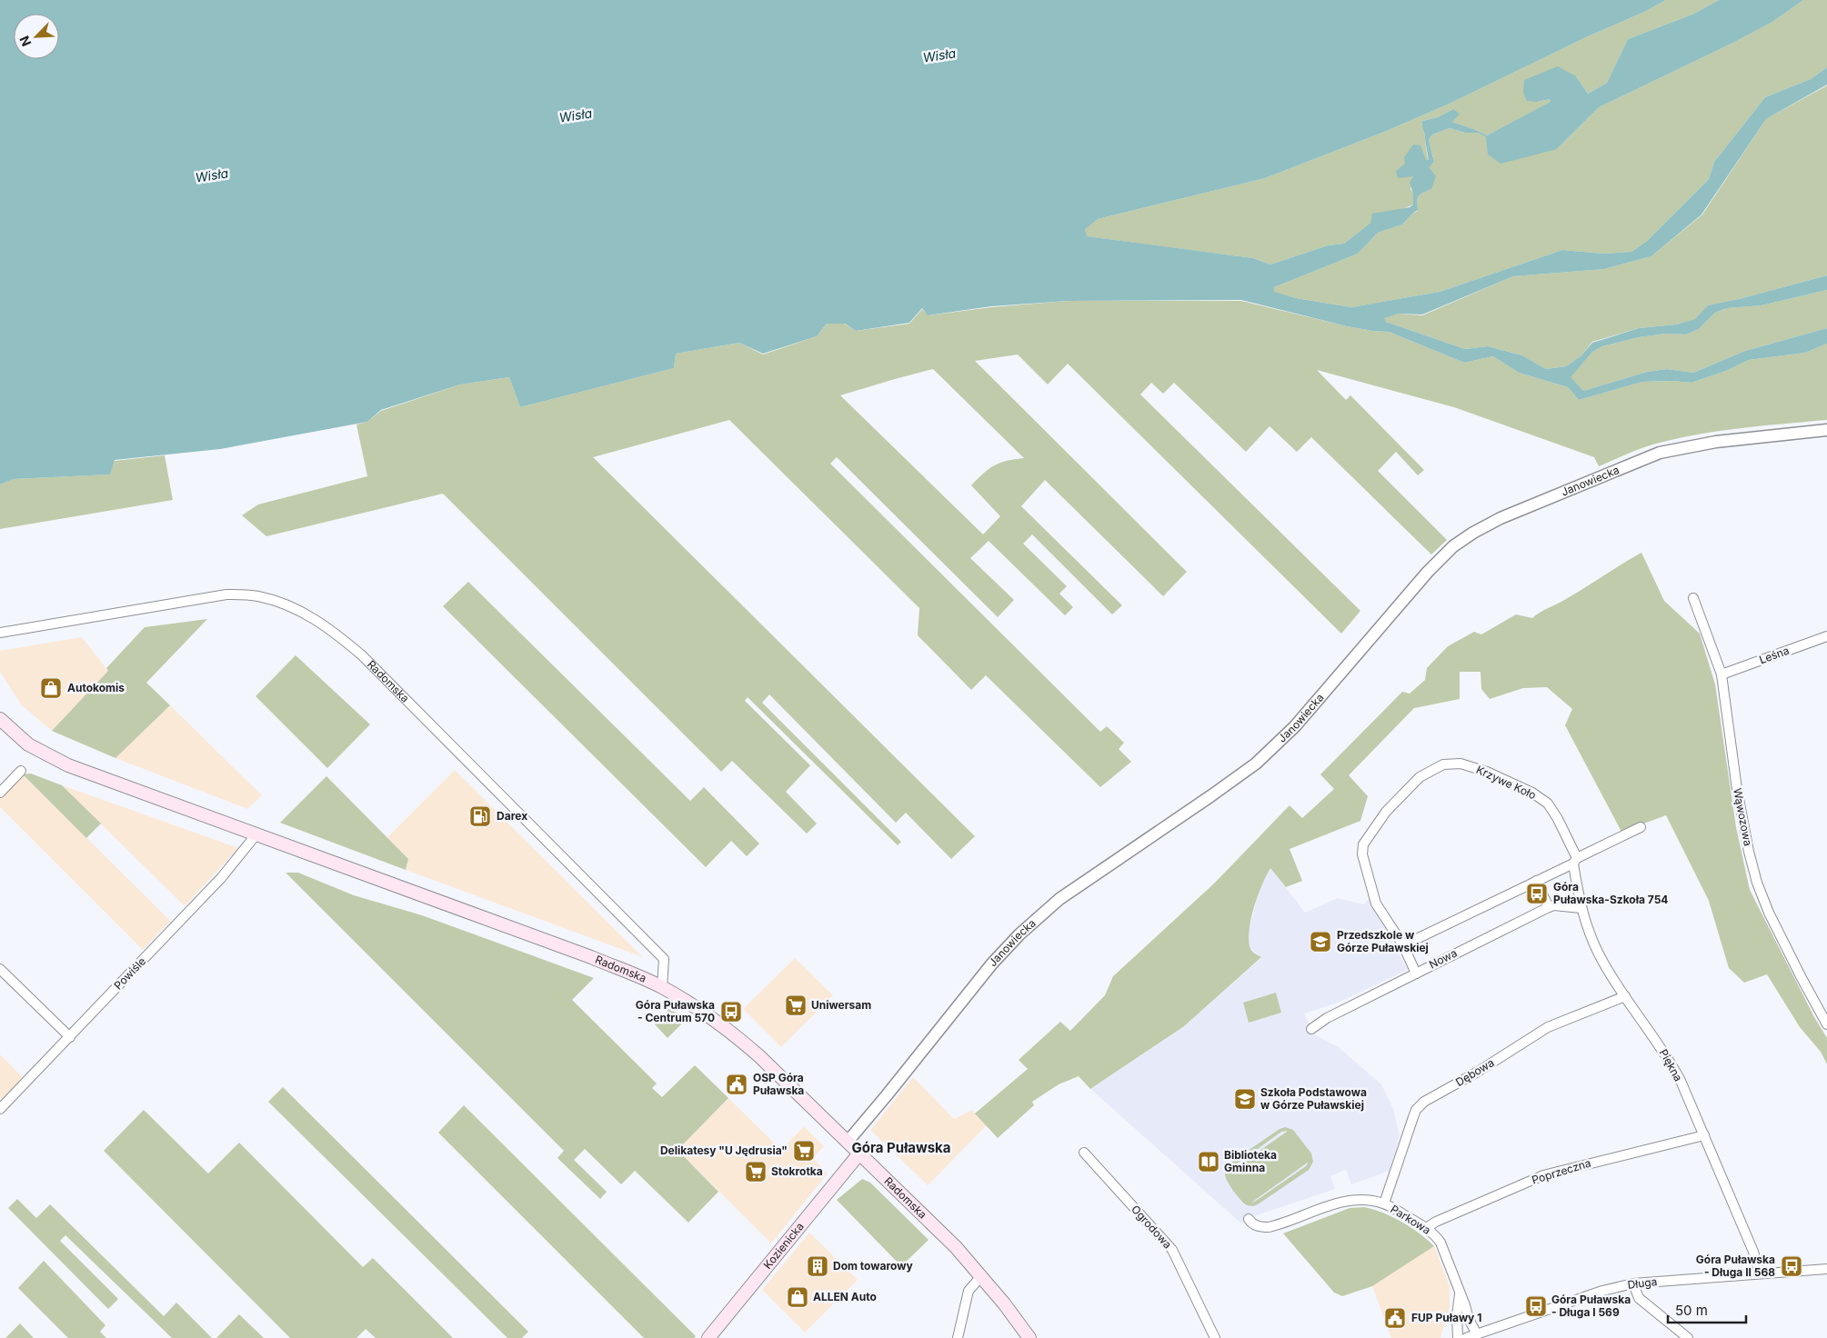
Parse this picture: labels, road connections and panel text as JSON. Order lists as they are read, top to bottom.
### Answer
{
  "streets": {
    "main road": ["Radomska", "Kozienicka"],
    "street": [
      "Janowiecka",
      "Leśna",
      "Krzywe Koło",
      "Wąwozowa",
      "Nowa",
      "Powiśle",
      "Piękna",
      "Dębowa",
      "Poprzeczna",
      "Parkowa",
      "Ogrodowa",
      "Długa"
    ]
  },
  "crossings": [
    ["Janowiecka", "Radomska"],
    ["Leśna", "Wąwozowa"],
    ["Radomska", "Powiśle"],
    ["Radomska", "Kozienicka"],
    ["Krzywe Koło", "Nowa"],
    ["Krzywe Koło", "Piękna"],
    ["Nowa", "Piękna"],
    ["Piękna", "Dębowa"],
    ["Piękna", "Poprzeczna"],
    ["Piękna", "Długa"],
    ["Dębowa", "Parkowa"],
    ["Poprzeczna", "Parkowa"],
    ["Parkowa", "Długa"]
  ],
  "districts": ["Góra Puławska"],
  "water": ["Wisła"],
  "places": {
    "shop": ["Autokomis", "ALLEN Auto"],
    "fuel station": ["Darex"],
    "bus stop": [
      "Góra Puławska-Szkoła 754",
      "Góra Puławska - Centrum 570",
      "Góra Puławska - Długa II 568",
      "Góra Puławska - Długa I 569"
    ],
    "school or university": ["Przedszkole w Górze Puławskiej", "Szkoła Podstawowa w Górze Puławskiej"],
    "supermarket": ["Uniwersam", "Delikatesy \"U Jędrusia\"", "Stokrotka"],
    "public building": ["OSP Góra Puławska", "FUP Puławy 1"],
    "library": ["Biblioteka Gminna"],
    "building": ["Dom towarowy"]
  },
  "scale_bar": "50 m",
  "north": "bottom left"
}
